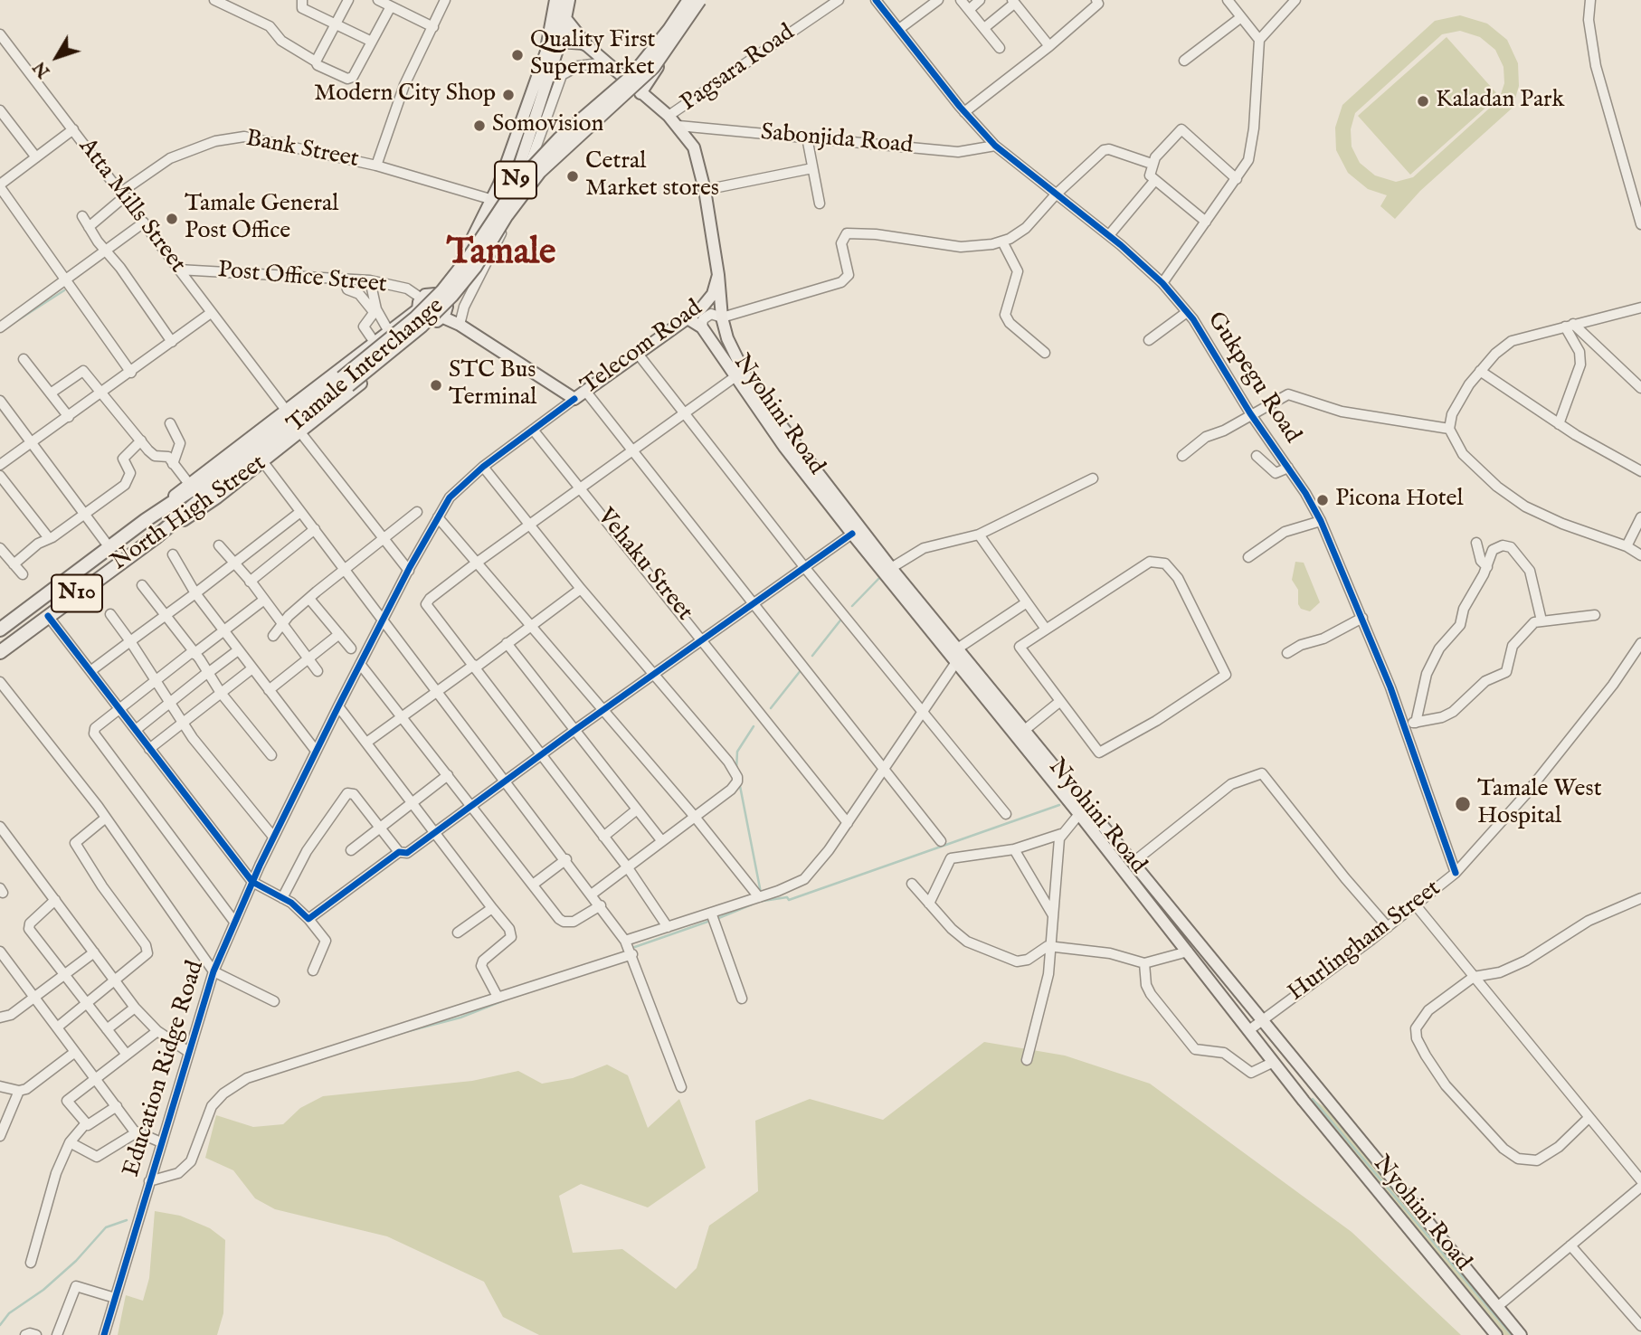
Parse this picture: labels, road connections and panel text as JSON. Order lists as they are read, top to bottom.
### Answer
{
  "streets": {
    "highway": [
      "N9",
      "Tamale Interchange",
      "North High Street",
      "N10"
    ],
    "main road": ["Telecom Road", "Nyohini Road"],
    "street": [
      "Pagsara Road",
      "Sabonjida Road",
      "Bank Street",
      "Atta Mills Street",
      "Post Office Street",
      "Gukpegu Road",
      "Vehaku Street",
      "Hurlingham Street",
      "Education Ridge Road"
    ]
  },
  "crossings": [
    ["Pagsara Road", "Telecom Road"],
    ["Sabonjida Road", "Telecom Road"],
    ["Sabonjida Road", "Gukpegu Road"],
    ["Bank Street", "Atta Mills Street"],
    ["N9", "Telecom Road"],
    ["N9", "North High Street"],
    ["Atta Mills Street", "Post Office Street"],
    ["Atta Mills Street", "North High Street"],
    ["Post Office Street", "North High Street"],
    ["Telecom Road", "Nyohini Road"],
    ["Telecom Road", "North High Street"],
    ["Telecom Road", "Education Ridge Road"],
    ["Tamale Interchange", "North High Street"],
    ["Gukpegu Road", "Hurlingham Street"],
    ["Nyohini Road", "Hurlingham Street"],
    ["Vehaku Street", "Education Ridge Road"]
  ],
  "districts": ["Tamale"],
  "places": [
    "Quality First Supermarket",
    "Modern City Shop",
    "Kaladan Park",
    "Somovision",
    "Cetral Market stores",
    "Tamale General Post Office",
    "STC Bus Terminal",
    "Picona Hotel",
    "Tamale West Hospital"
  ],
  "north": "bottom left"
}
